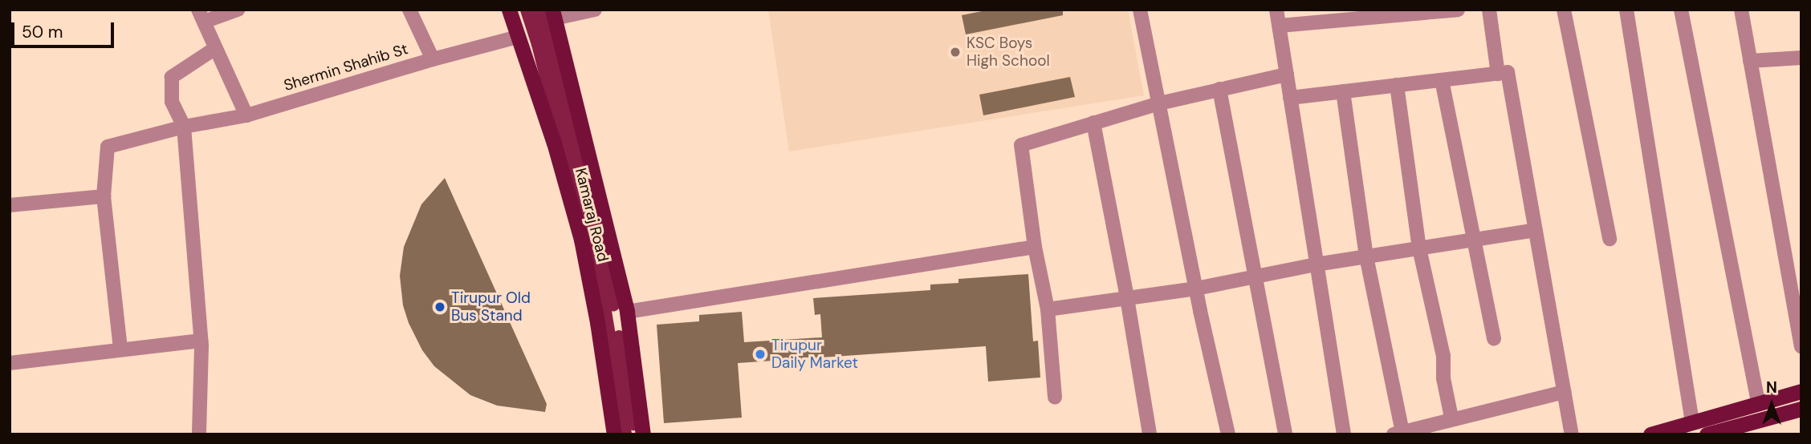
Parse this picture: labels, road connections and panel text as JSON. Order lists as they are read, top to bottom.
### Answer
{
  "streets": {
    "highway": ["Kamaraj Road"],
    "street": ["Shermin Shahib St"]
  },
  "crossings": [
    ["Shermin Shahib St", "Kamaraj Road"]
  ],
  "places": ["KSC Boys High School", "Tirupur Old Bus Stand", "Tirupur Daily Market"],
  "scale_bar": "50 m",
  "north": "top"
}
